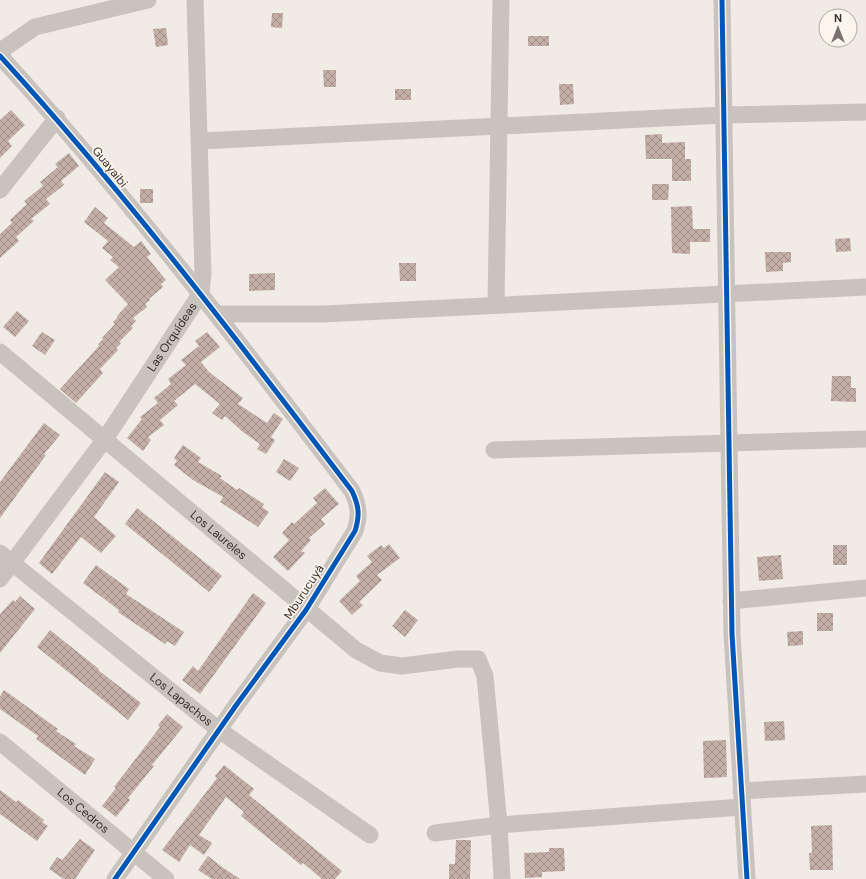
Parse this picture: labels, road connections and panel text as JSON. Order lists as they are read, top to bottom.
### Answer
{
  "streets": {
    "street": [
      "Guayaibi",
      "Las Orquídeas",
      "Los Laureles",
      "Mburucuyá",
      "Los Lapachos",
      "Los Cedros"
    ]
  },
  "crossings": [
    ["Guayaibi", "Las Orquídeas"],
    ["Guayaibi", "Mburucuyá"],
    ["Las Orquídeas", "Los Laureles"],
    ["Las Orquídeas", "Los Lapachos"],
    ["Los Laureles", "Mburucuyá"],
    ["Mburucuyá", "Los Lapachos"],
    ["Mburucuyá", "Los Cedros"]
  ],
  "north": "top"
}
